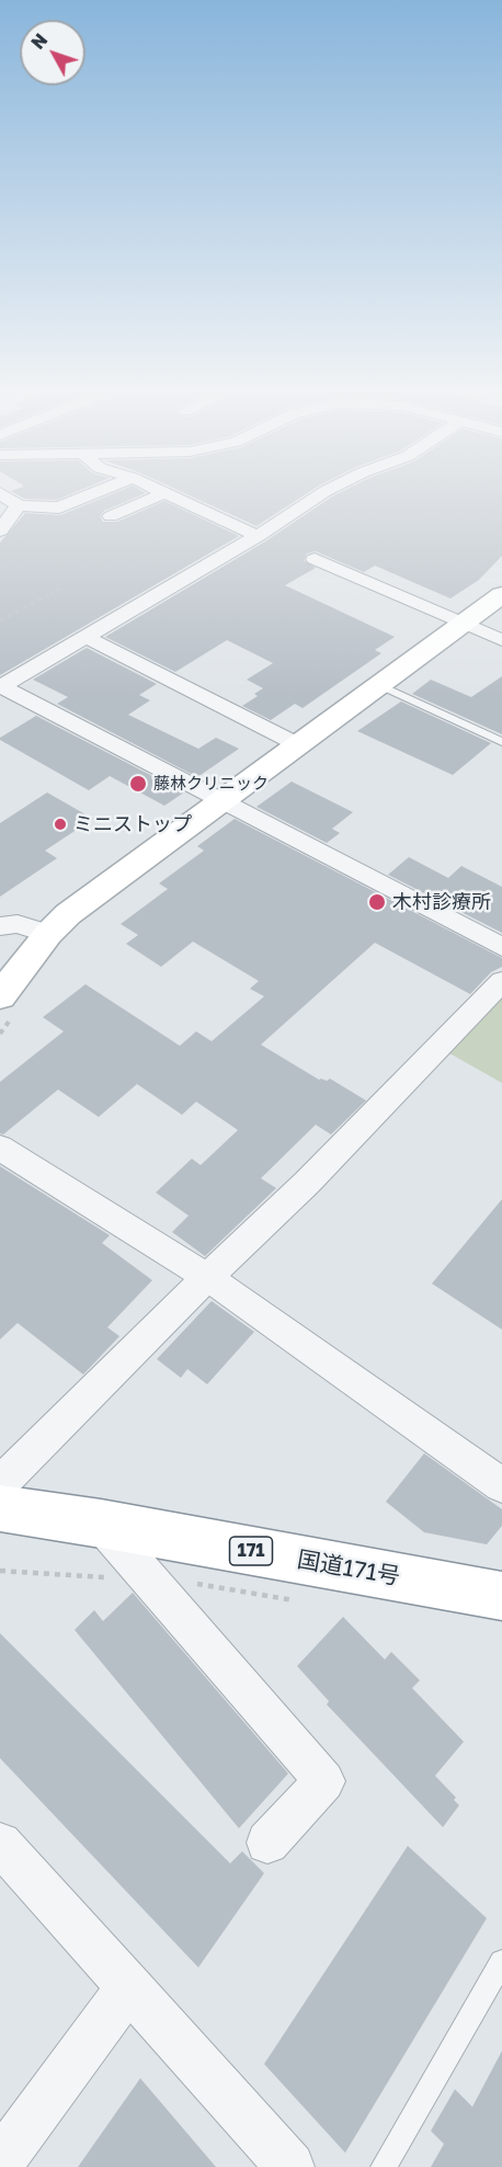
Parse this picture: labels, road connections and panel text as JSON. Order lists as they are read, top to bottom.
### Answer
{
  "streets": {
    "main road": ["171", "国道171号"]
  },
  "places": ["藤林クリニック", "ミニストップ", "木村診療所"],
  "north": "top left"
}
